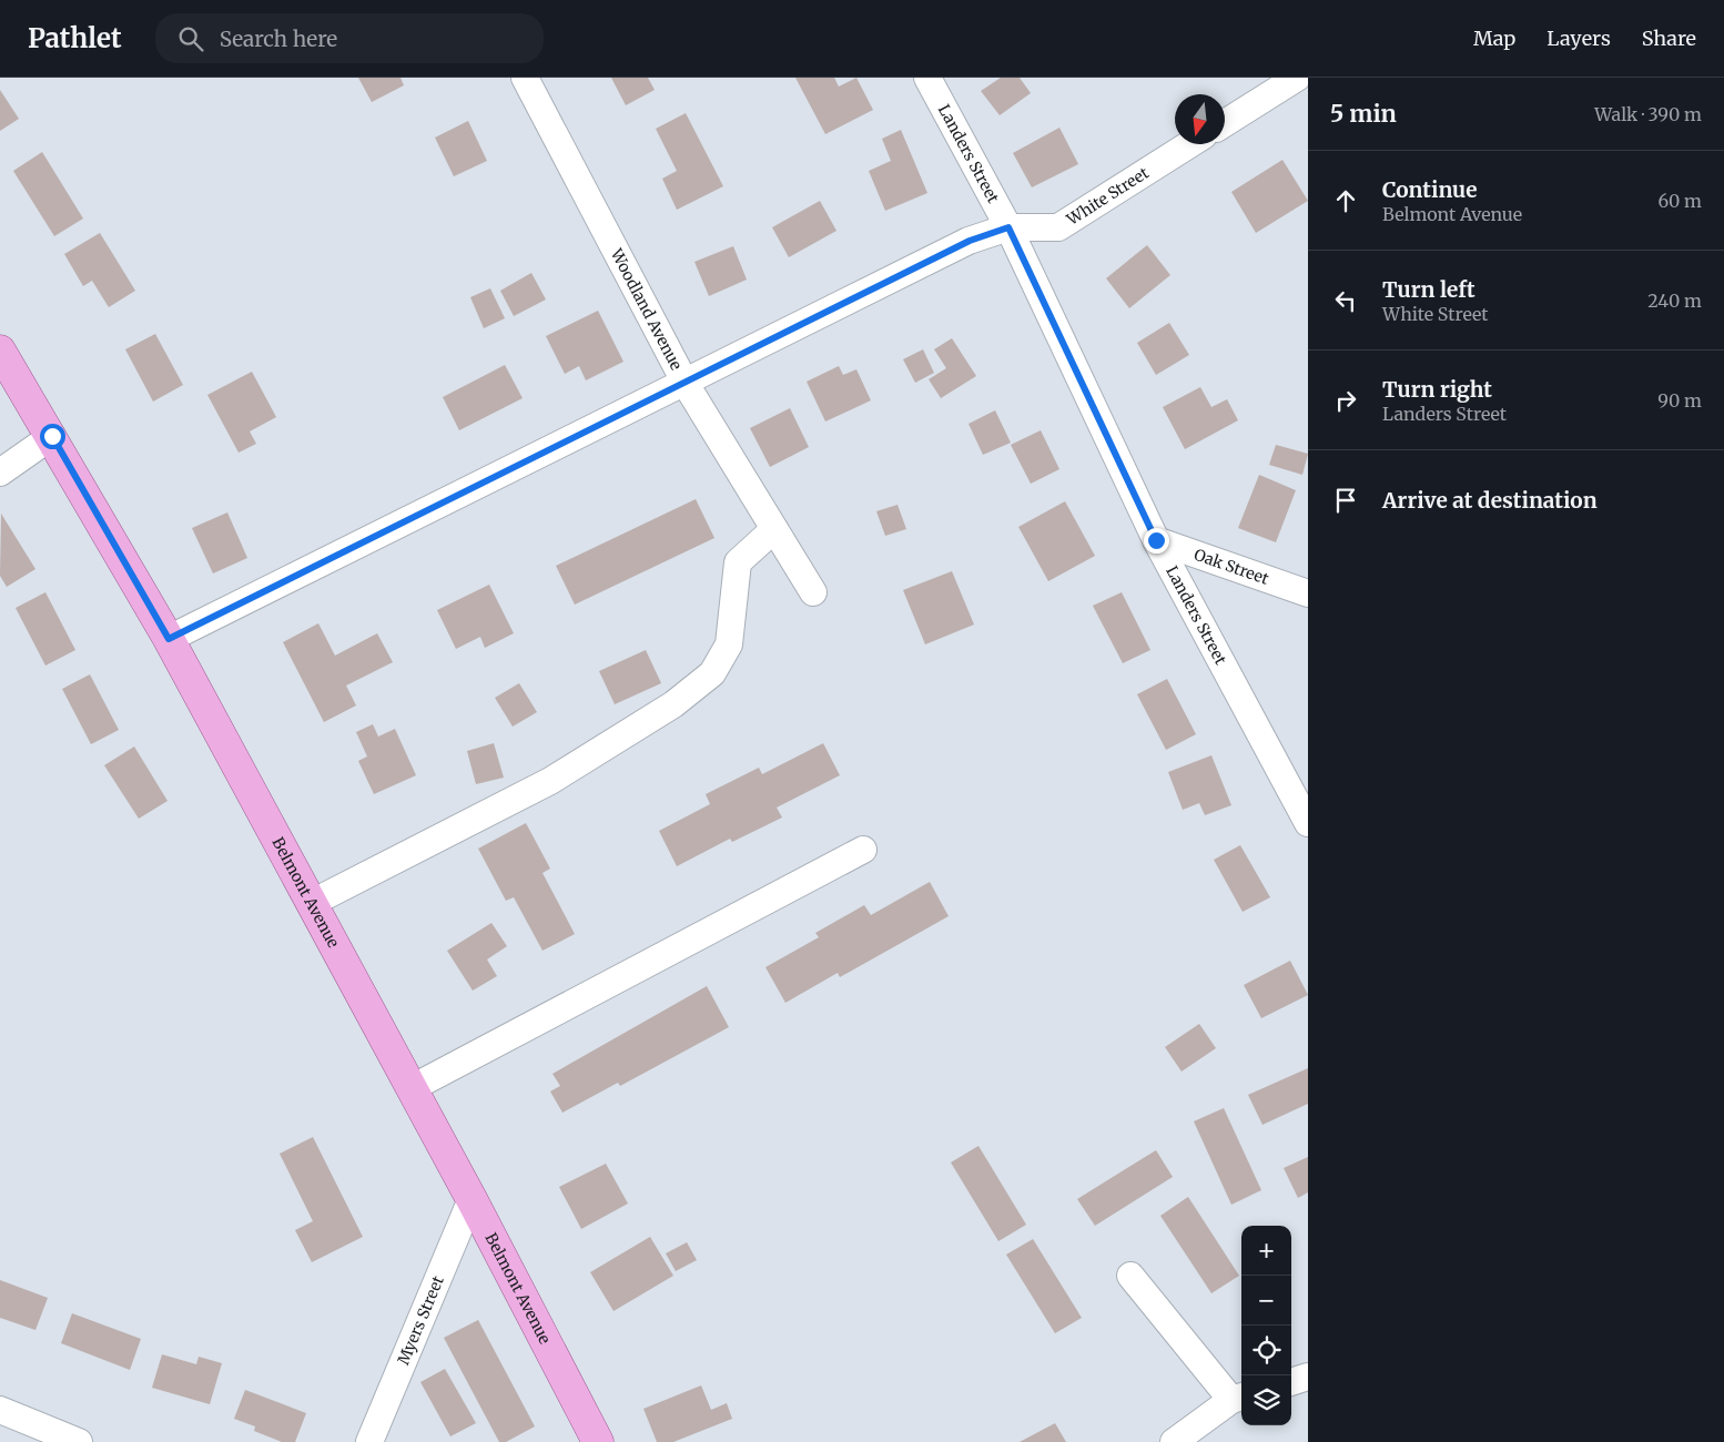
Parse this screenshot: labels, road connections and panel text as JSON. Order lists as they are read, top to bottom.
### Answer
{
  "streets": {
    "main road": ["Belmont Avenue"],
    "street": [
      "Landers Street",
      "White Street",
      "Woodland Avenue",
      "Oak Street",
      "Myers Street"
    ]
  },
  "crossings": [
    ["Landers Street", "White Street"],
    ["Landers Street", "Oak Street"],
    ["White Street", "Woodland Avenue"],
    ["White Street", "Belmont Avenue"],
    ["Belmont Avenue", "Myers Street"]
  ],
  "north": "bottom",
  "page": {
    "header": "Pathlet",
    "search": "Search here",
    "nav": ["Map", "Layers", "Share"],
    "heading": ["5 min", "Walk · 390 m"],
    "list": [
      ["Continue", "Belmont Avenue", "60 m"],
      ["Turn left", "White Street", "240 m"],
      ["Turn right", "Landers Street", "90 m"],
      "Arrive at destination"
    ],
    "map_buttons": ["+", "−"]
  }
}
